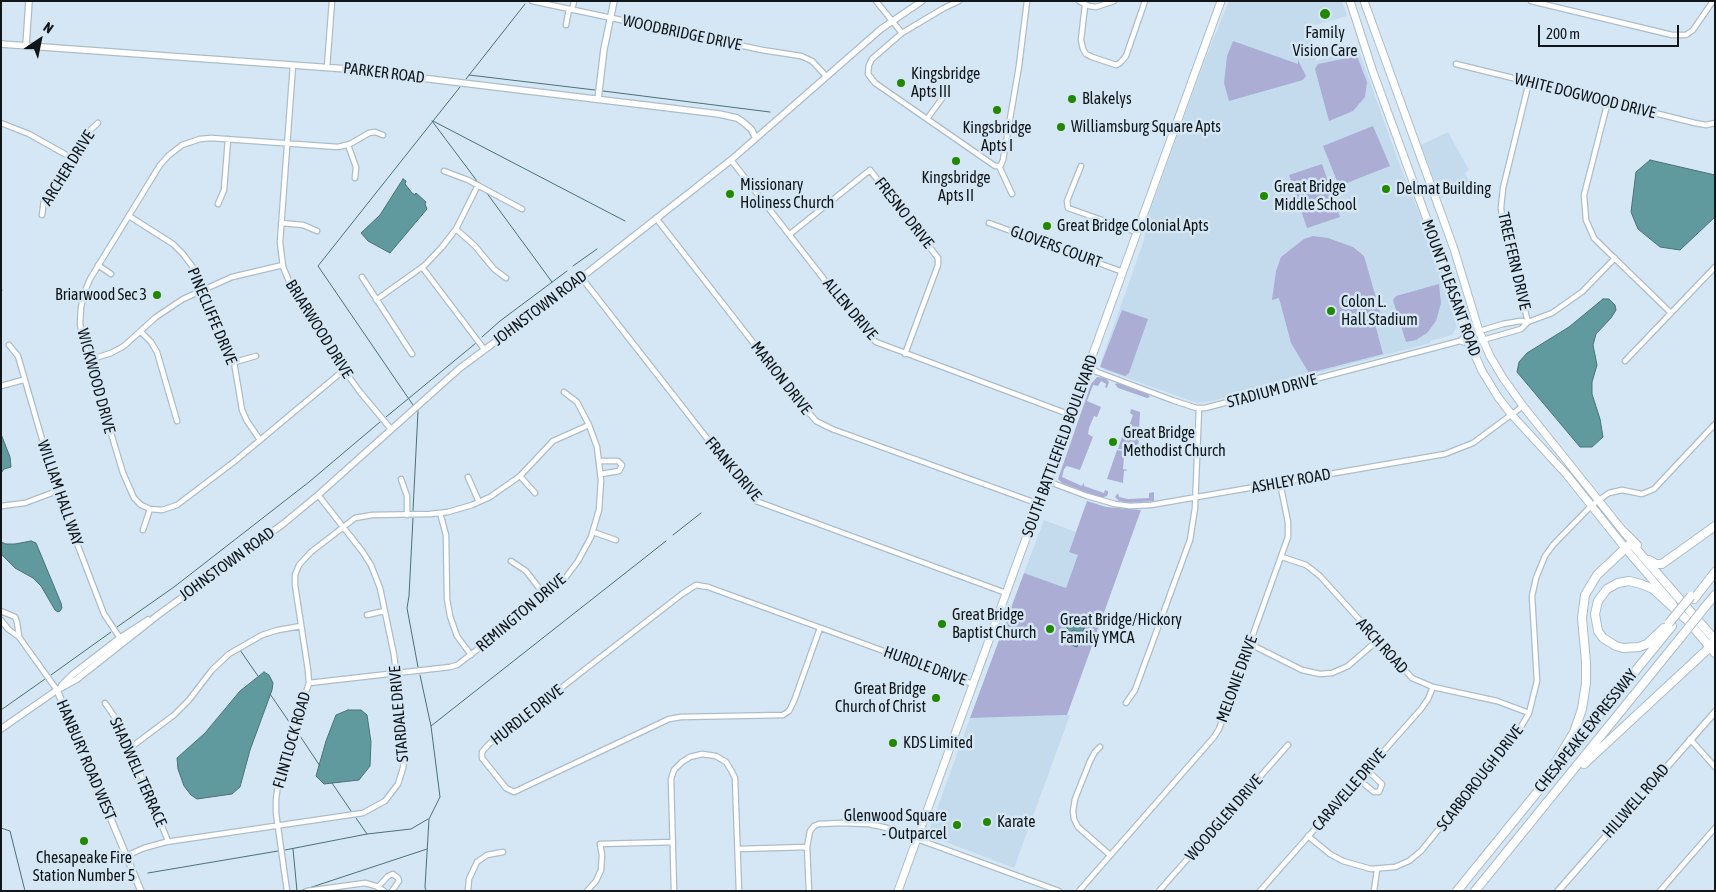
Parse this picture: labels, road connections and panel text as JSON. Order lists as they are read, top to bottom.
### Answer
{
  "streets": {
    "highway": ["MOUNT PLEASANT ROAD", "CHESAPEAKE EXPRESSWAY"],
    "main road": [
      "PARKER ROAD",
      "JOHNSTOWN ROAD",
      "SOUTH BATTLEFIELD BOULEVARD",
      "HANBURY ROAD WEST",
      "HILLWELL ROAD"
    ],
    "street": [
      "WOODBRIDGE DRIVE",
      "WHITE DOGWOOD DRIVE",
      "ARCHER DRIVE",
      "FRESNO DRIVE",
      "GLOVERS COURT",
      "TREE FERN DRIVE",
      "ALLEN DRIVE",
      "PINECLIFFE DRIVE",
      "BRIARWOOD DRIVE",
      "MARION DRIVE",
      "WICKWOOD DRIVE",
      "STADIUM DRIVE",
      "FRANK DRIVE",
      "ASHLEY ROAD",
      "WILLIAM HALL WAY",
      "REMINGTON DRIVE",
      "ARCH ROAD",
      "HURDLE DRIVE",
      "MELONIE DRIVE",
      "STARDALE DRIVE",
      "FLINTLOCK ROAD",
      "SHADWELL TERRACE",
      "SCARBOROUGH DRIVE",
      "CARAVELLE DRIVE",
      "WOODGLEN DRIVE"
    ]
  },
  "crossings": [
    ["WOODBRIDGE DRIVE", "JOHNSTOWN ROAD"],
    ["PARKER ROAD", "JOHNSTOWN ROAD"],
    ["PARKER ROAD", "BRIARWOOD DRIVE"],
    ["WHITE DOGWOOD DRIVE", "TREE FERN DRIVE"],
    ["FRESNO DRIVE", "ALLEN DRIVE"],
    ["GLOVERS COURT", "SOUTH BATTLEFIELD BOULEVARD"],
    ["TREE FERN DRIVE", "STADIUM DRIVE"],
    ["MOUNT PLEASANT ROAD", "STADIUM DRIVE"],
    ["MOUNT PLEASANT ROAD", "ASHLEY ROAD"],
    ["MOUNT PLEASANT ROAD", "SCARBOROUGH DRIVE"],
    ["JOHNSTOWN ROAD", "ALLEN DRIVE"],
    ["JOHNSTOWN ROAD", "BRIARWOOD DRIVE"],
    ["JOHNSTOWN ROAD", "MARION DRIVE"],
    ["JOHNSTOWN ROAD", "FRANK DRIVE"],
    ["JOHNSTOWN ROAD", "WILLIAM HALL WAY"],
    ["JOHNSTOWN ROAD", "STARDALE DRIVE"],
    ["JOHNSTOWN ROAD", "HANBURY ROAD WEST"],
    ["ALLEN DRIVE", "SOUTH BATTLEFIELD BOULEVARD"],
    ["PINECLIFFE DRIVE", "WICKWOOD DRIVE"],
    ["BRIARWOOD DRIVE", "WICKWOOD DRIVE"],
    ["MARION DRIVE", "SOUTH BATTLEFIELD BOULEVARD"],
    ["STADIUM DRIVE", "SOUTH BATTLEFIELD BOULEVARD"],
    ["SOUTH BATTLEFIELD BOULEVARD", "FRANK DRIVE"],
    ["SOUTH BATTLEFIELD BOULEVARD", "ASHLEY ROAD"],
    ["SOUTH BATTLEFIELD BOULEVARD", "HURDLE DRIVE"],
    ["ASHLEY ROAD", "MELONIE DRIVE"],
    ["REMINGTON DRIVE", "STARDALE DRIVE"],
    ["REMINGTON DRIVE", "FLINTLOCK ROAD"],
    ["ARCH ROAD", "MELONIE DRIVE"],
    ["ARCH ROAD", "SCARBOROUGH DRIVE"],
    ["ARCH ROAD", "CARAVELLE DRIVE"],
    ["STARDALE DRIVE", "FLINTLOCK ROAD"],
    ["STARDALE DRIVE", "HANBURY ROAD WEST"],
    ["STARDALE DRIVE", "SHADWELL TERRACE"],
    ["SCARBOROUGH DRIVE", "CARAVELLE DRIVE"]
  ],
  "places": [
    "Family Vision Care",
    "Kingsbridge Apts III",
    "Blakelys",
    "Kingsbridge Apts I",
    "Williamsburg Square Apts",
    "Kingsbridge Apts II",
    "Delmat Building",
    "Missionary Holiness Church",
    "Great Bridge Middle School",
    "Great Bridge Colonial Apts",
    "Briarwood Sec 3",
    "Colon L. Hall Stadium",
    "Great Bridge Methodist Church",
    "Great Bridge Baptist Church",
    "Great Bridge/Hickory Family YMCA",
    "Great Bridge Church of Christ",
    "KDS Limited",
    "Karate",
    "Glenwood Square - Outparcel",
    "Chesapeake Fire Station Number 5"
  ],
  "scale_bar": "200 m",
  "north": "top right"
}
